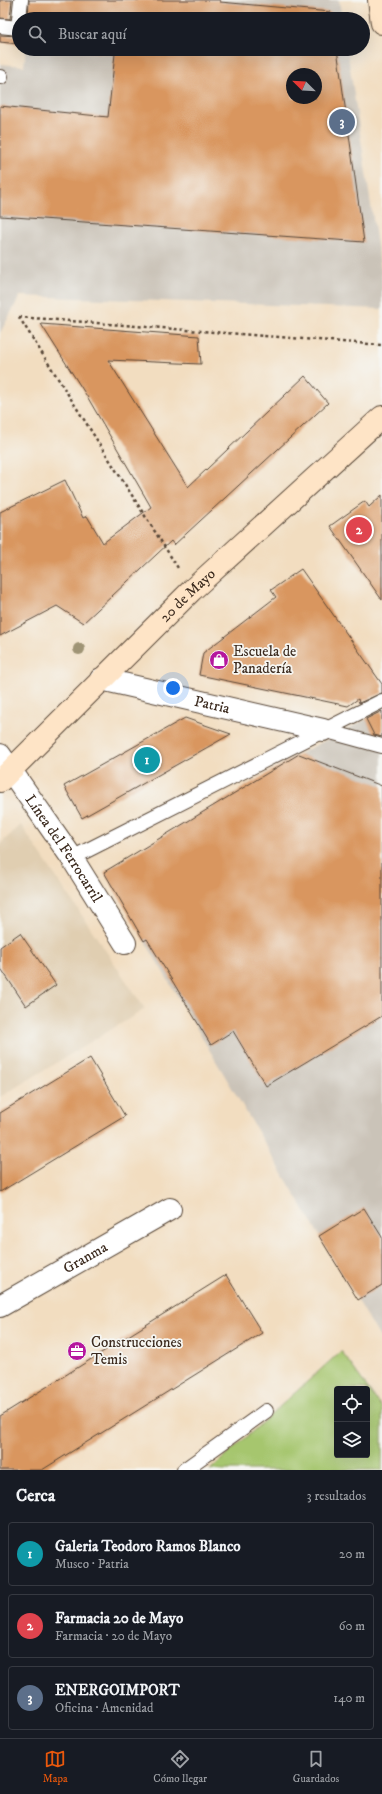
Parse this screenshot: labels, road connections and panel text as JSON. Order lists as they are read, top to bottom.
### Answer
{
  "streets": {
    "main road": ["20 de Mayo"],
    "street": ["Patria", "Línea del Ferrocarril", "Granma"]
  },
  "crossings": [
    ["20 de Mayo", "Patria"],
    ["20 de Mayo", "Línea del Ferrocarril"]
  ],
  "places": {
    "shop": ["Escuela de Panadería"],
    "office": ["Construcciones Temis"]
  },
  "north": "top left",
  "page": {
    "search": "Buscar aquí",
    "pins": ["3", "2", "1"],
    "heading": ["Cerca", "3 resultados"],
    "list": [
      {
        "mark": "1",
        "name": "Galeria Teodoro Ramos Blanco",
        "note": "Museo · Patria",
        "value": "20 m"
      },
      {
        "mark": "2",
        "name": "Farmacia 20 de Mayo",
        "note": "Farmacia · 20 de Mayo",
        "value": "60 m"
      },
      {
        "mark": "3",
        "name": "ENERGOIMPORT",
        "note": "Oficina · Amenidad",
        "value": "140 m"
      }
    ],
    "nav": ["Mapa", "Cómo llegar", "Guardados"]
  }
}
